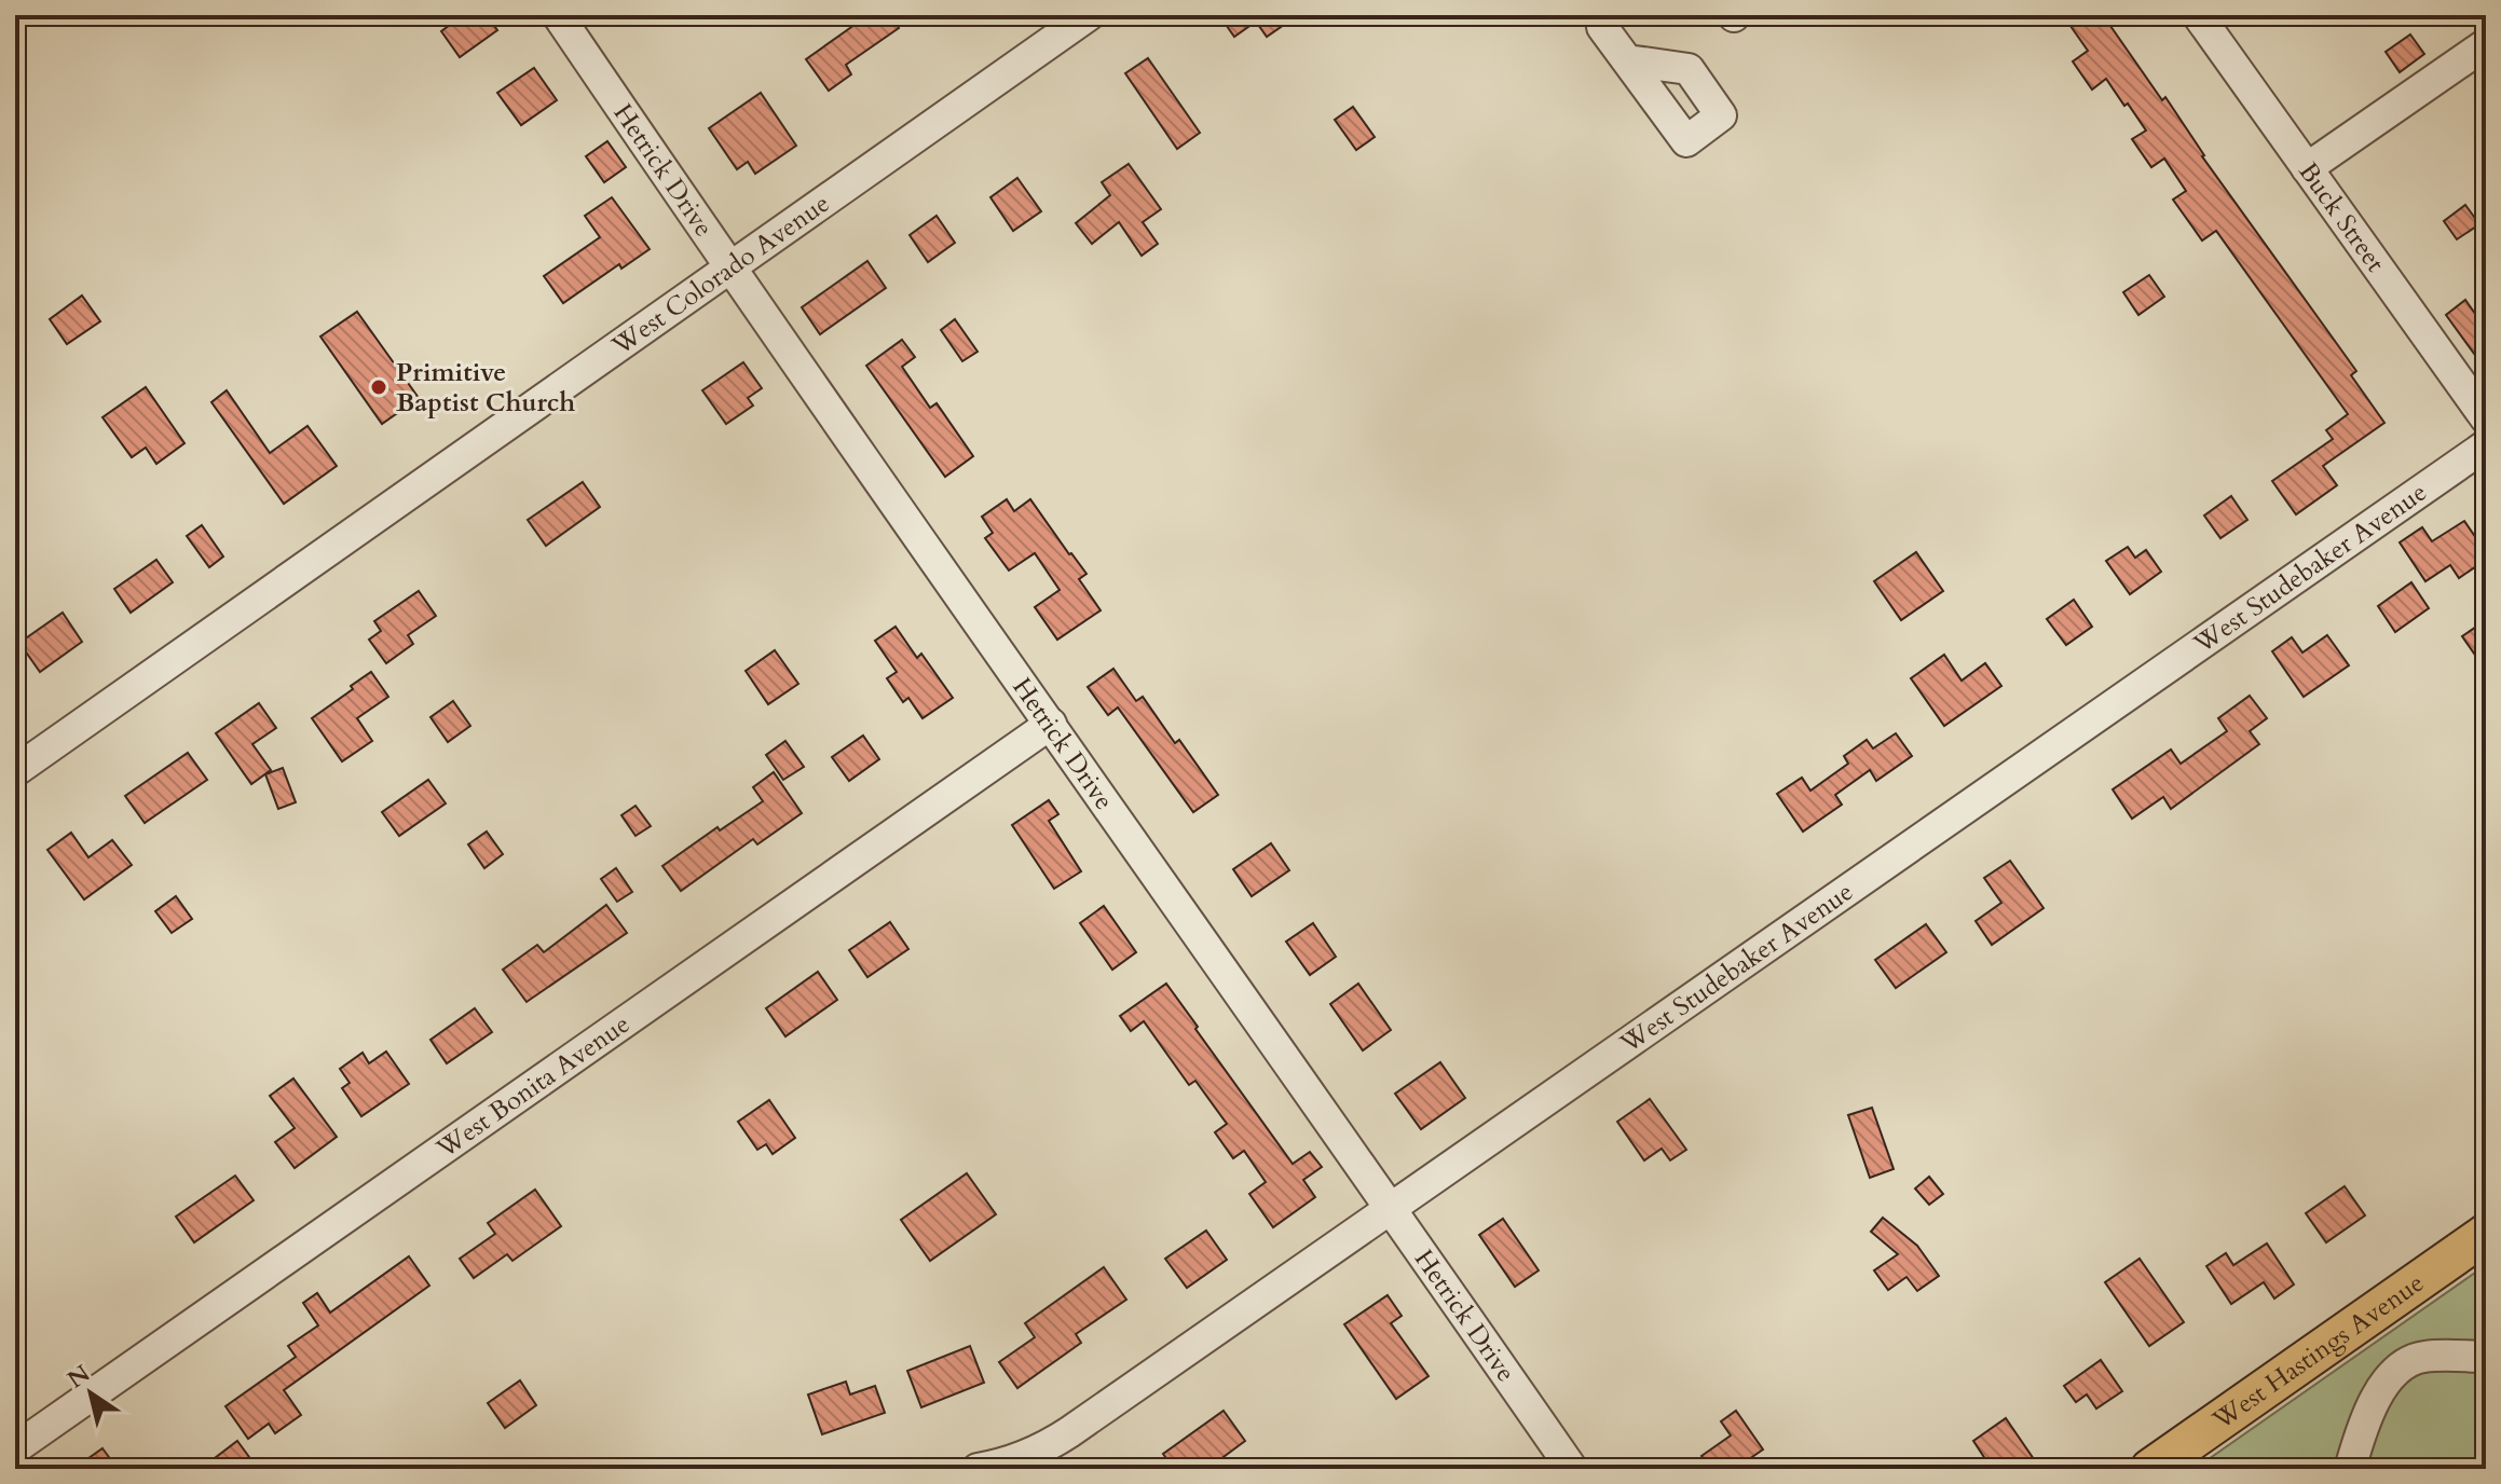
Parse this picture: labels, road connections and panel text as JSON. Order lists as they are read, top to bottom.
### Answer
{
  "streets": {
    "main road": ["West Hastings Avenue"],
    "street": [
      "Hetrick Drive",
      "Buck Street",
      "West Colorado Avenue",
      "West Studebaker Avenue",
      "West Bonita Avenue"
    ]
  },
  "crossings": [
    ["Hetrick Drive", "West Colorado Avenue"],
    ["Hetrick Drive", "West Studebaker Avenue"],
    ["Hetrick Drive", "West Bonita Avenue"]
  ],
  "places": ["Primitive Baptist Church"],
  "north": "top left"
}
